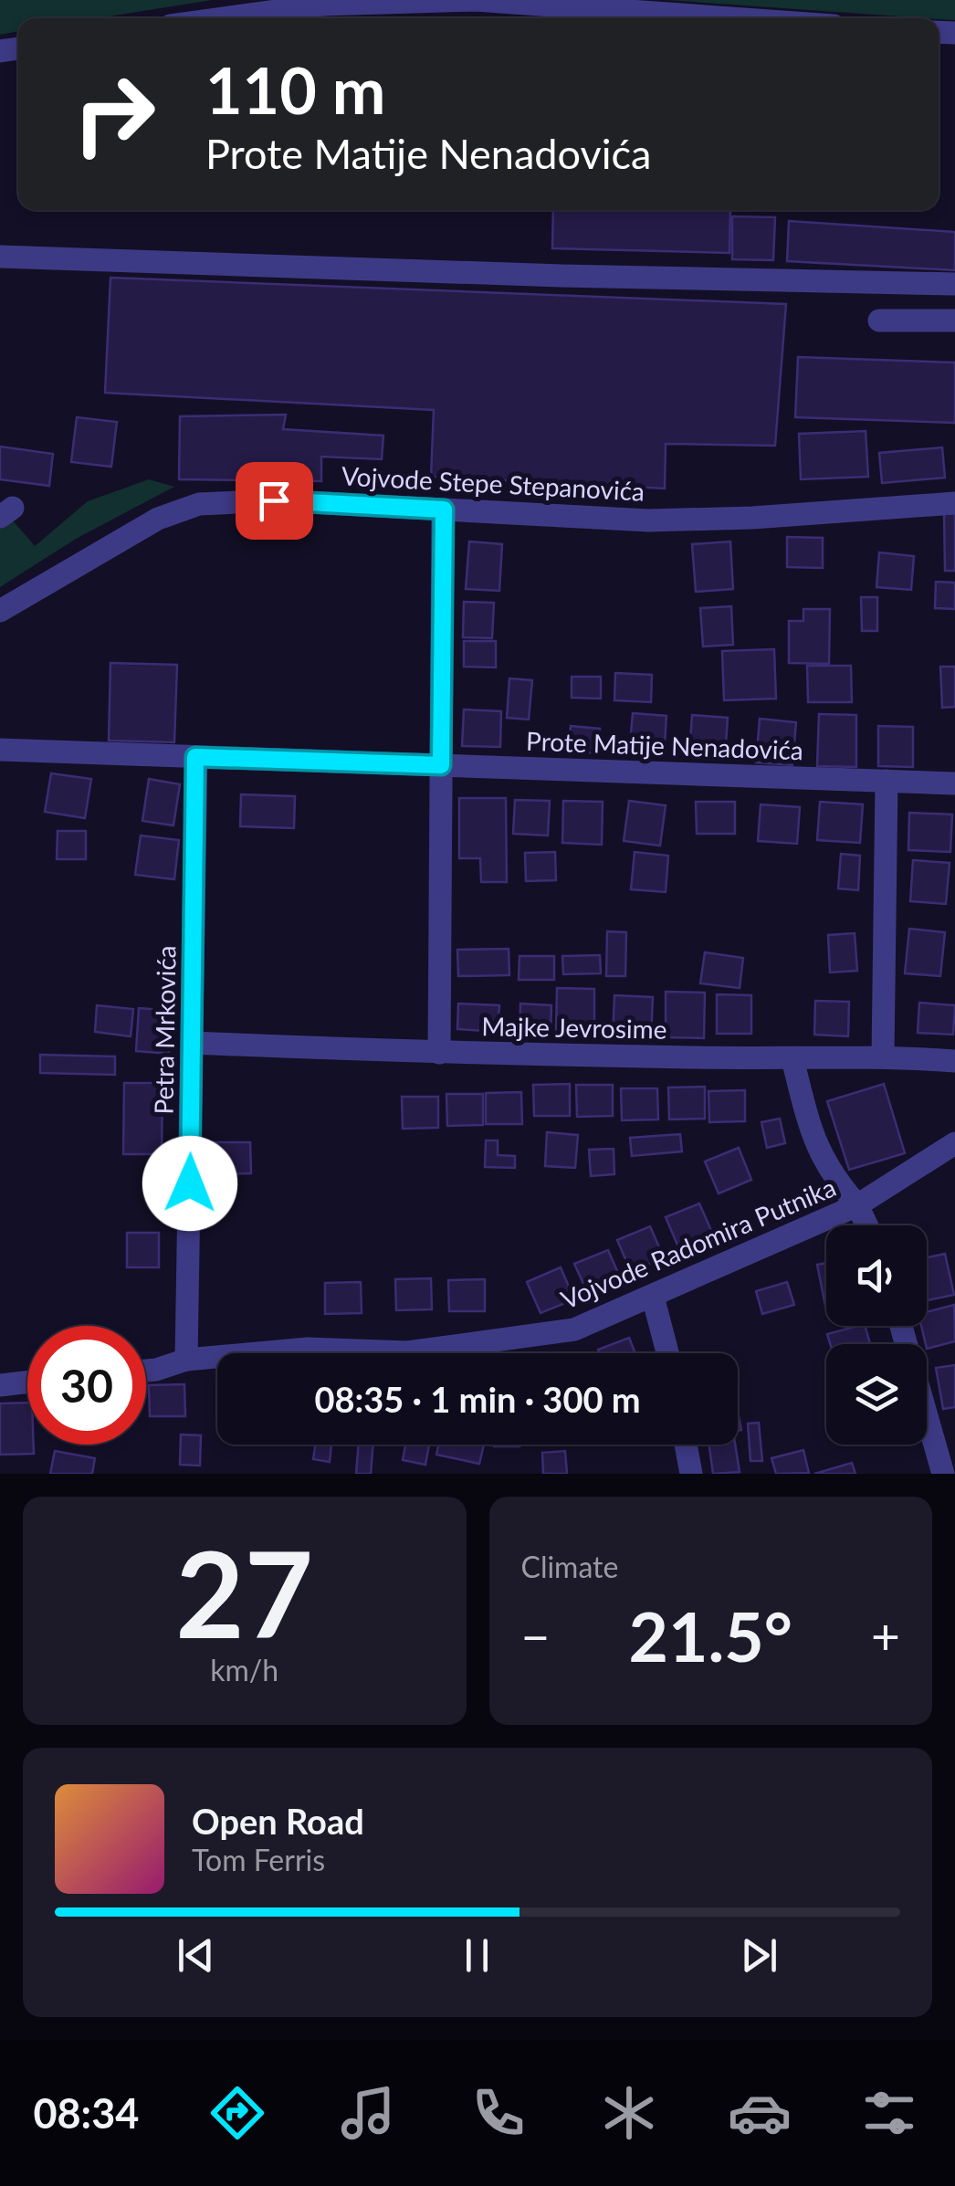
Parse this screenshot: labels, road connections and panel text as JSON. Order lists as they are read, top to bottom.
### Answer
{
  "streets": {
    "street": [
      "Vojvode Stepe Stepanovića",
      "Prote Matije Nenadovića",
      "Majke Jevrosime",
      "Petra Mrkovića",
      "Vojvode Radomira Putnika"
    ]
  },
  "crossings": [
    ["Prote Matije Nenadovića", "Petra Mrkovića"],
    ["Majke Jevrosime", "Petra Mrkovića"],
    ["Petra Mrkovića", "Vojvode Radomira Putnika"]
  ],
  "page": {
    "turn": ["110 m", "Prote Matije Nenadovića"],
    "limit": "30",
    "trip": "08:35 · 1 min · 300 m",
    "tile": [
      ["27", "km/h"],
      "Climate"
    ],
    "heat": ["−", "21.5°", "+"],
    "song": ["Open Road", "Tom Ferris"],
    "tabs": "08:34"
  }
}
